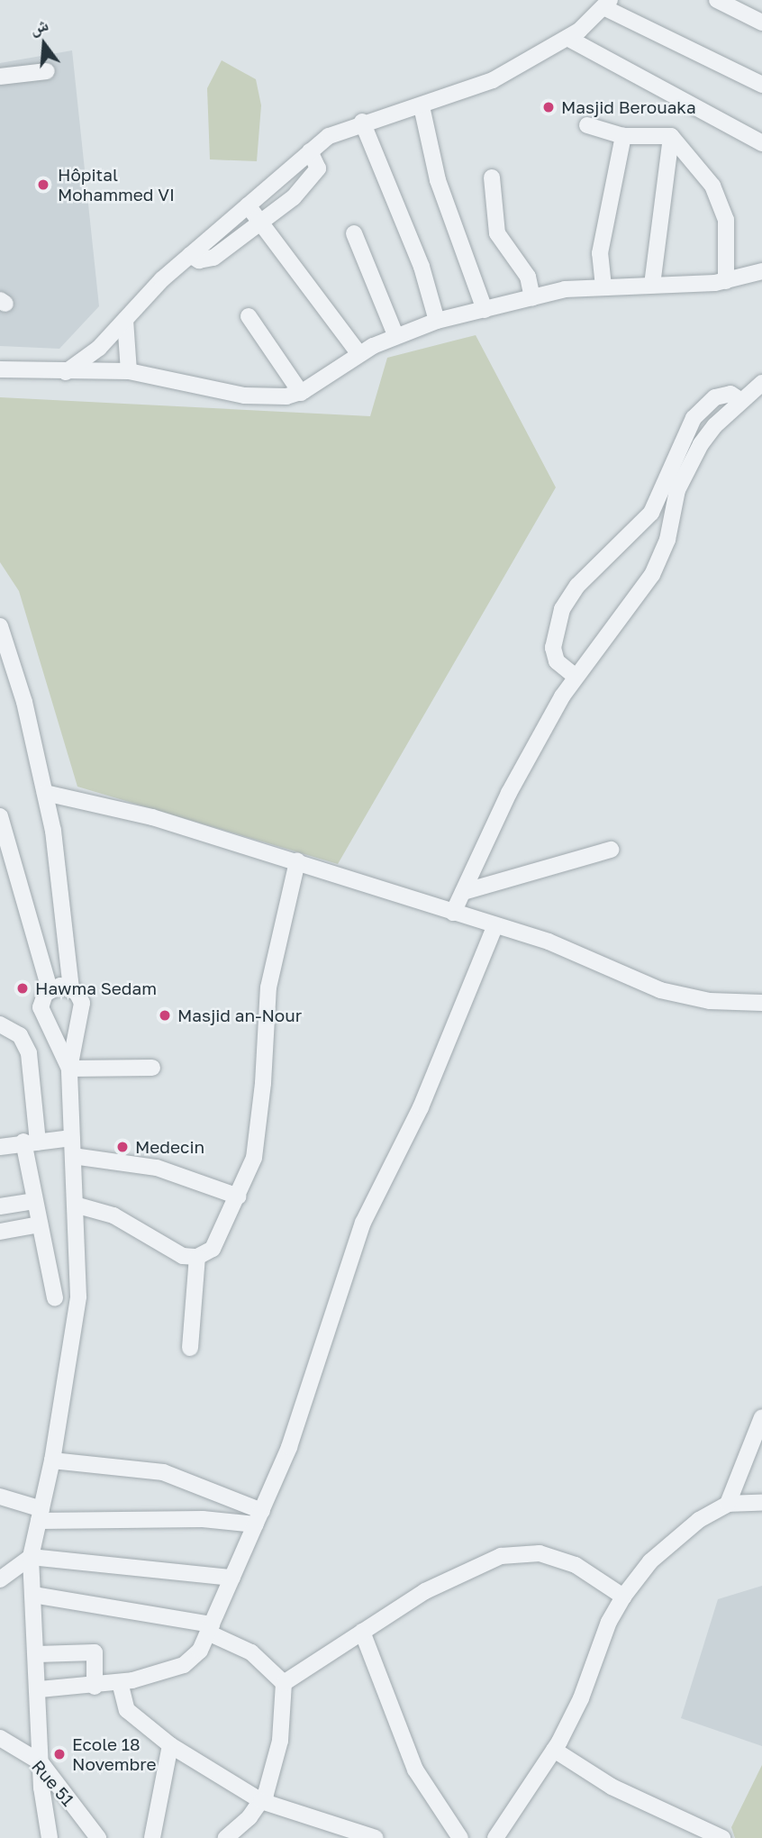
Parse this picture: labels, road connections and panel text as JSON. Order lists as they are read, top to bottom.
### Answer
{
  "streets": {
    "street": ["Rue 51"]
  },
  "places": [
    "Masjid Berouaka",
    "Hôpital Mohammed VI",
    "Hawma Sedam",
    "Masjid an-Nour",
    "Medecin",
    "Ecole 18 Novembre"
  ],
  "north": "top"
}
